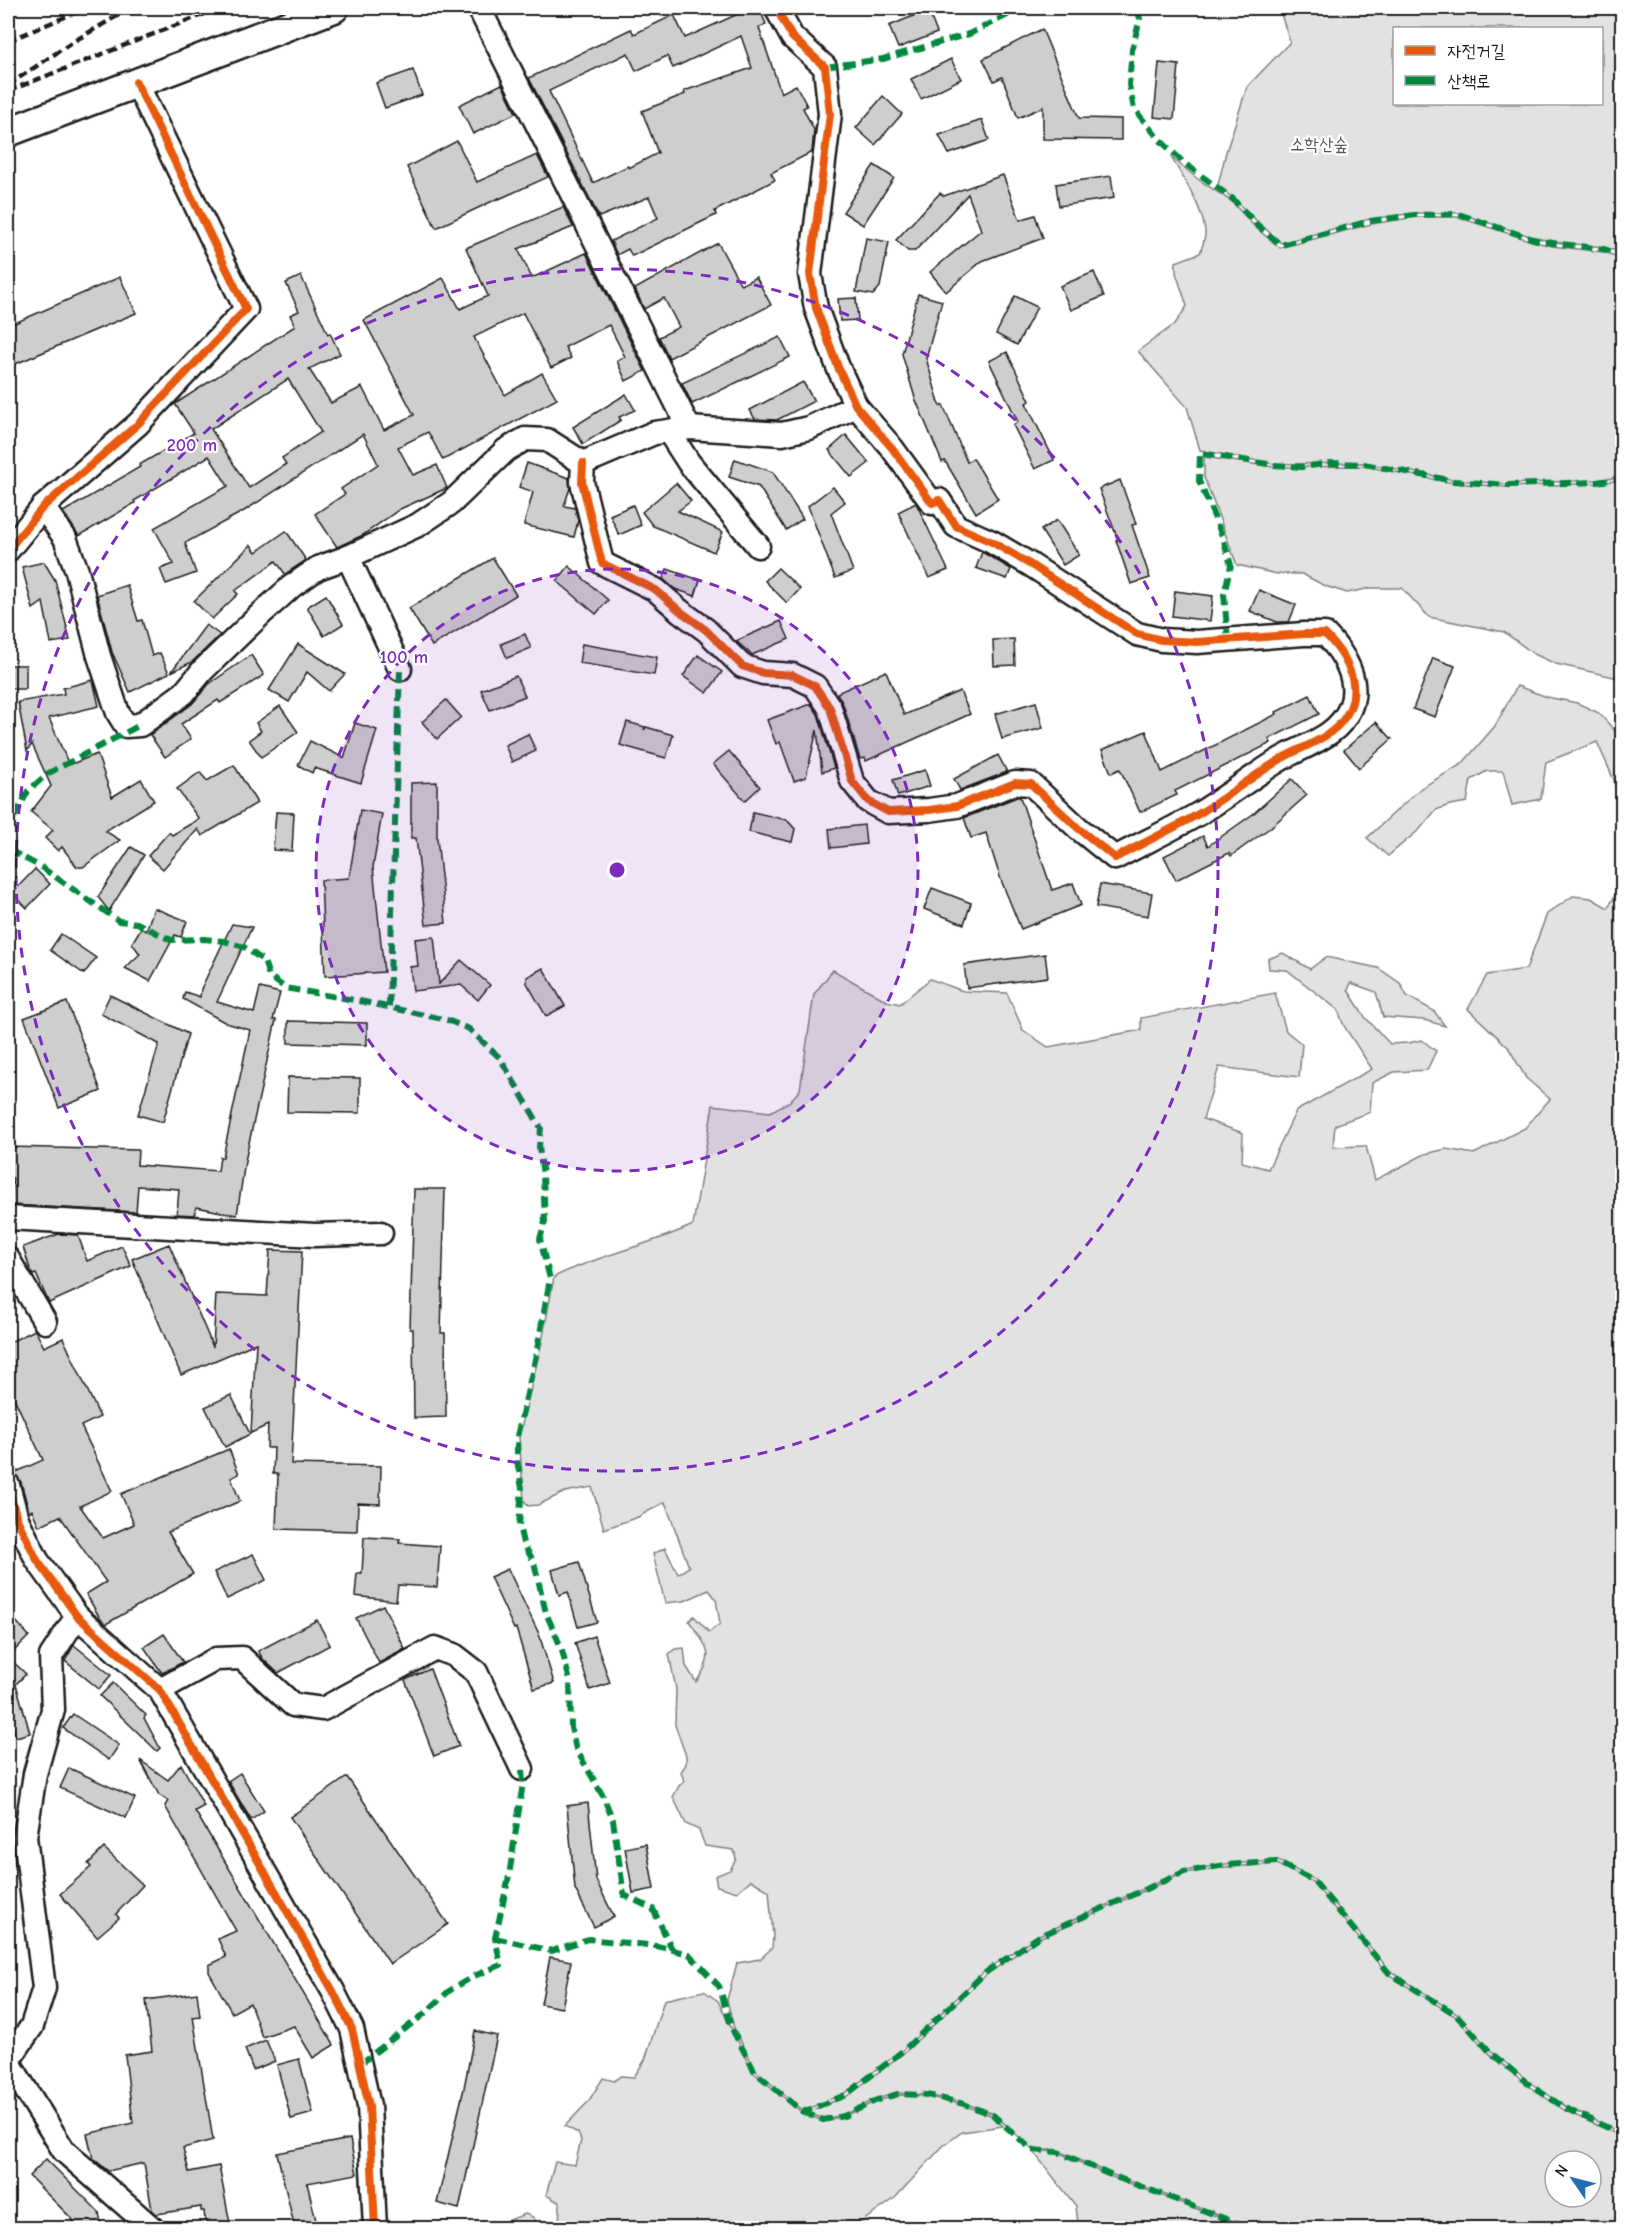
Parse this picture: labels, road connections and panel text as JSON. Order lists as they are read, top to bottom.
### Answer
{
  "parks": ["소학산숲"],
  "legend": ["자전거길", "산책로"],
  "north": "top left",
  "rings": ["200 m", "100 m"]
}
